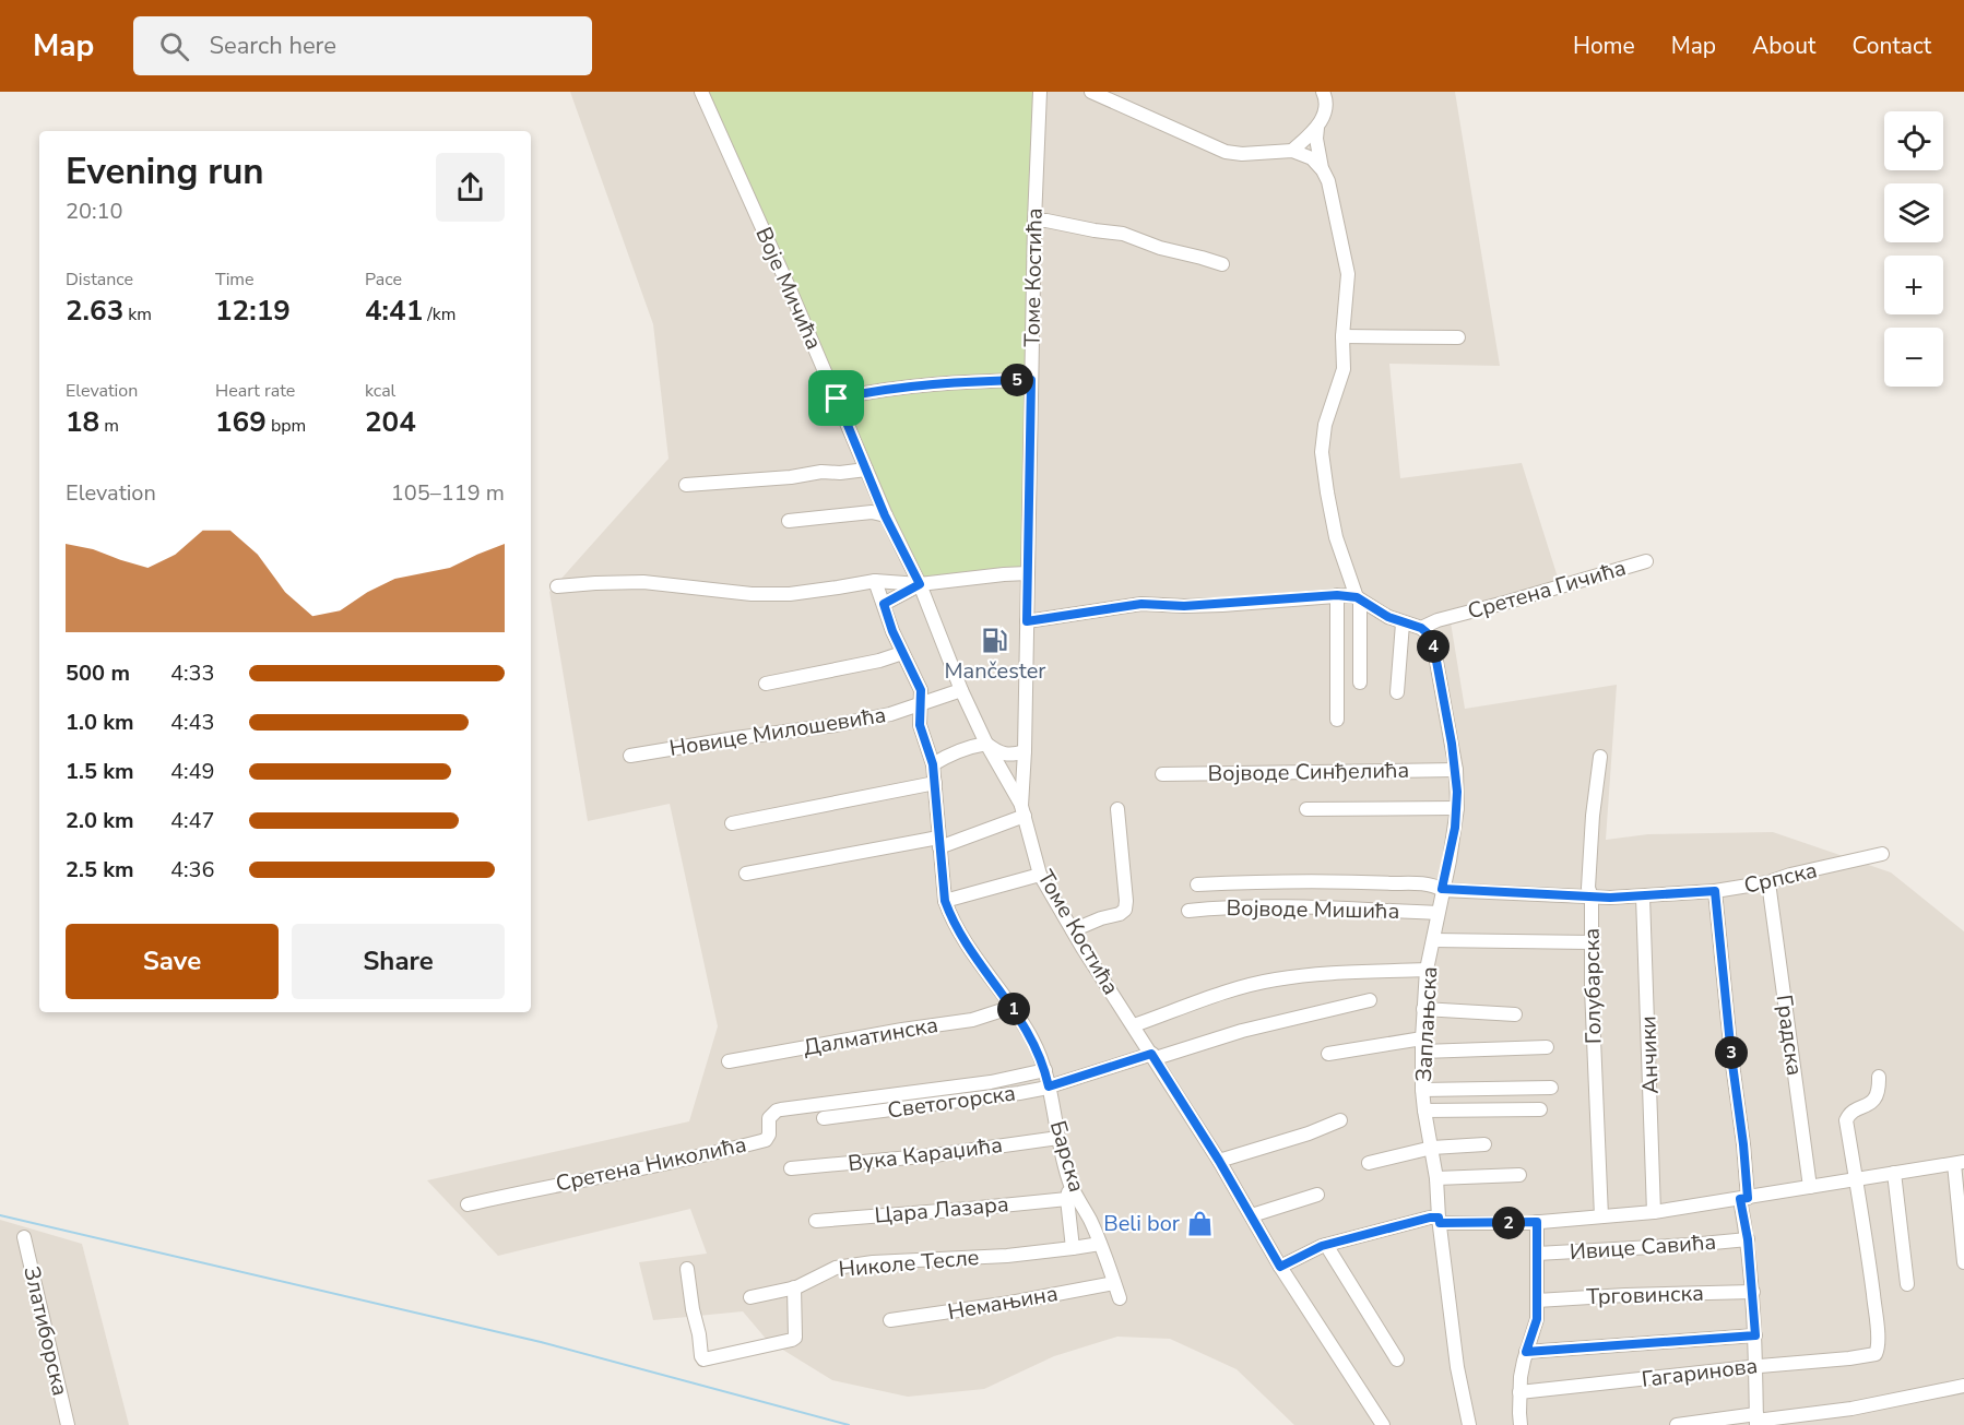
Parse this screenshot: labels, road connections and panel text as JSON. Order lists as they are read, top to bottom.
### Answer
{
  "streets": {
    "street": [
      "Томе Костића",
      "Воје Мичића",
      "Сретена Гичића",
      "Новице Милошевића",
      "Војводе Синђелића",
      "Српска",
      "Војводе Мишића",
      "Голубарска",
      "Заплањска",
      "Градска",
      "Далматинска",
      "Анчики",
      "Светогорска",
      "Вука Караџића",
      "Барска",
      "Сретена Николића",
      "Цара Лазара",
      "Ивице Савића",
      "Николе Тесле",
      "Трговинска",
      "Немањина",
      "Златиборска",
      "Гагаринова"
    ]
  },
  "crossings": [
    ["Томе Костића", "Воје Мичића"],
    ["Томе Костића", "Светогорска"],
    ["Воје Мичића", "Новице Милошевића"],
    ["Сретена Гичића", "Заплањска"],
    ["Војводе Синђелића", "Заплањска"],
    ["Српска", "Голубарска"],
    ["Српска", "Заплањска"],
    ["Српска", "Градска"],
    ["Српска", "Анчики"],
    ["Војводе Мишића", "Заплањска"],
    ["Светогорска", "Барска"],
    ["Вука Караџића", "Барска"],
    ["Барска", "Цара Лазара"],
    ["Барска", "Николе Тесле"],
    ["Барска", "Немањина"]
  ],
  "places": {
    "fuel station": ["Mančester"],
    "shop": ["Beli bor"]
  },
  "page": {
    "header": "Map",
    "search": "Search here",
    "nav": [
      "Home",
      "Map",
      "About",
      "Contact"
    ],
    "map_buttons": ["+", "−"],
    "heading": ["Evening run", "20:10"],
    "stats": [
      ["Distance", "2.63 km"],
      ["Time", "12:19"],
      ["Pace", "4:41 /km"],
      ["Elevation", "18 m"],
      ["Heart rate", "169 bpm"],
      ["kcal", "204"]
    ],
    "pins": [
      "5",
      "4",
      "1",
      "3",
      "2"
    ],
    "chart": ["Elevation", "105–119 m"],
    "list": [
      {
        "name": "500 m",
        "note": "4:33"
      },
      {
        "name": "1.0 km",
        "note": "4:43"
      },
      {
        "name": "1.5 km",
        "note": "4:49"
      },
      {
        "name": "2.0 km",
        "note": "4:47"
      },
      {
        "name": "2.5 km",
        "note": "4:36"
      }
    ],
    "buttons": ["Save", "Share"]
  }
}
